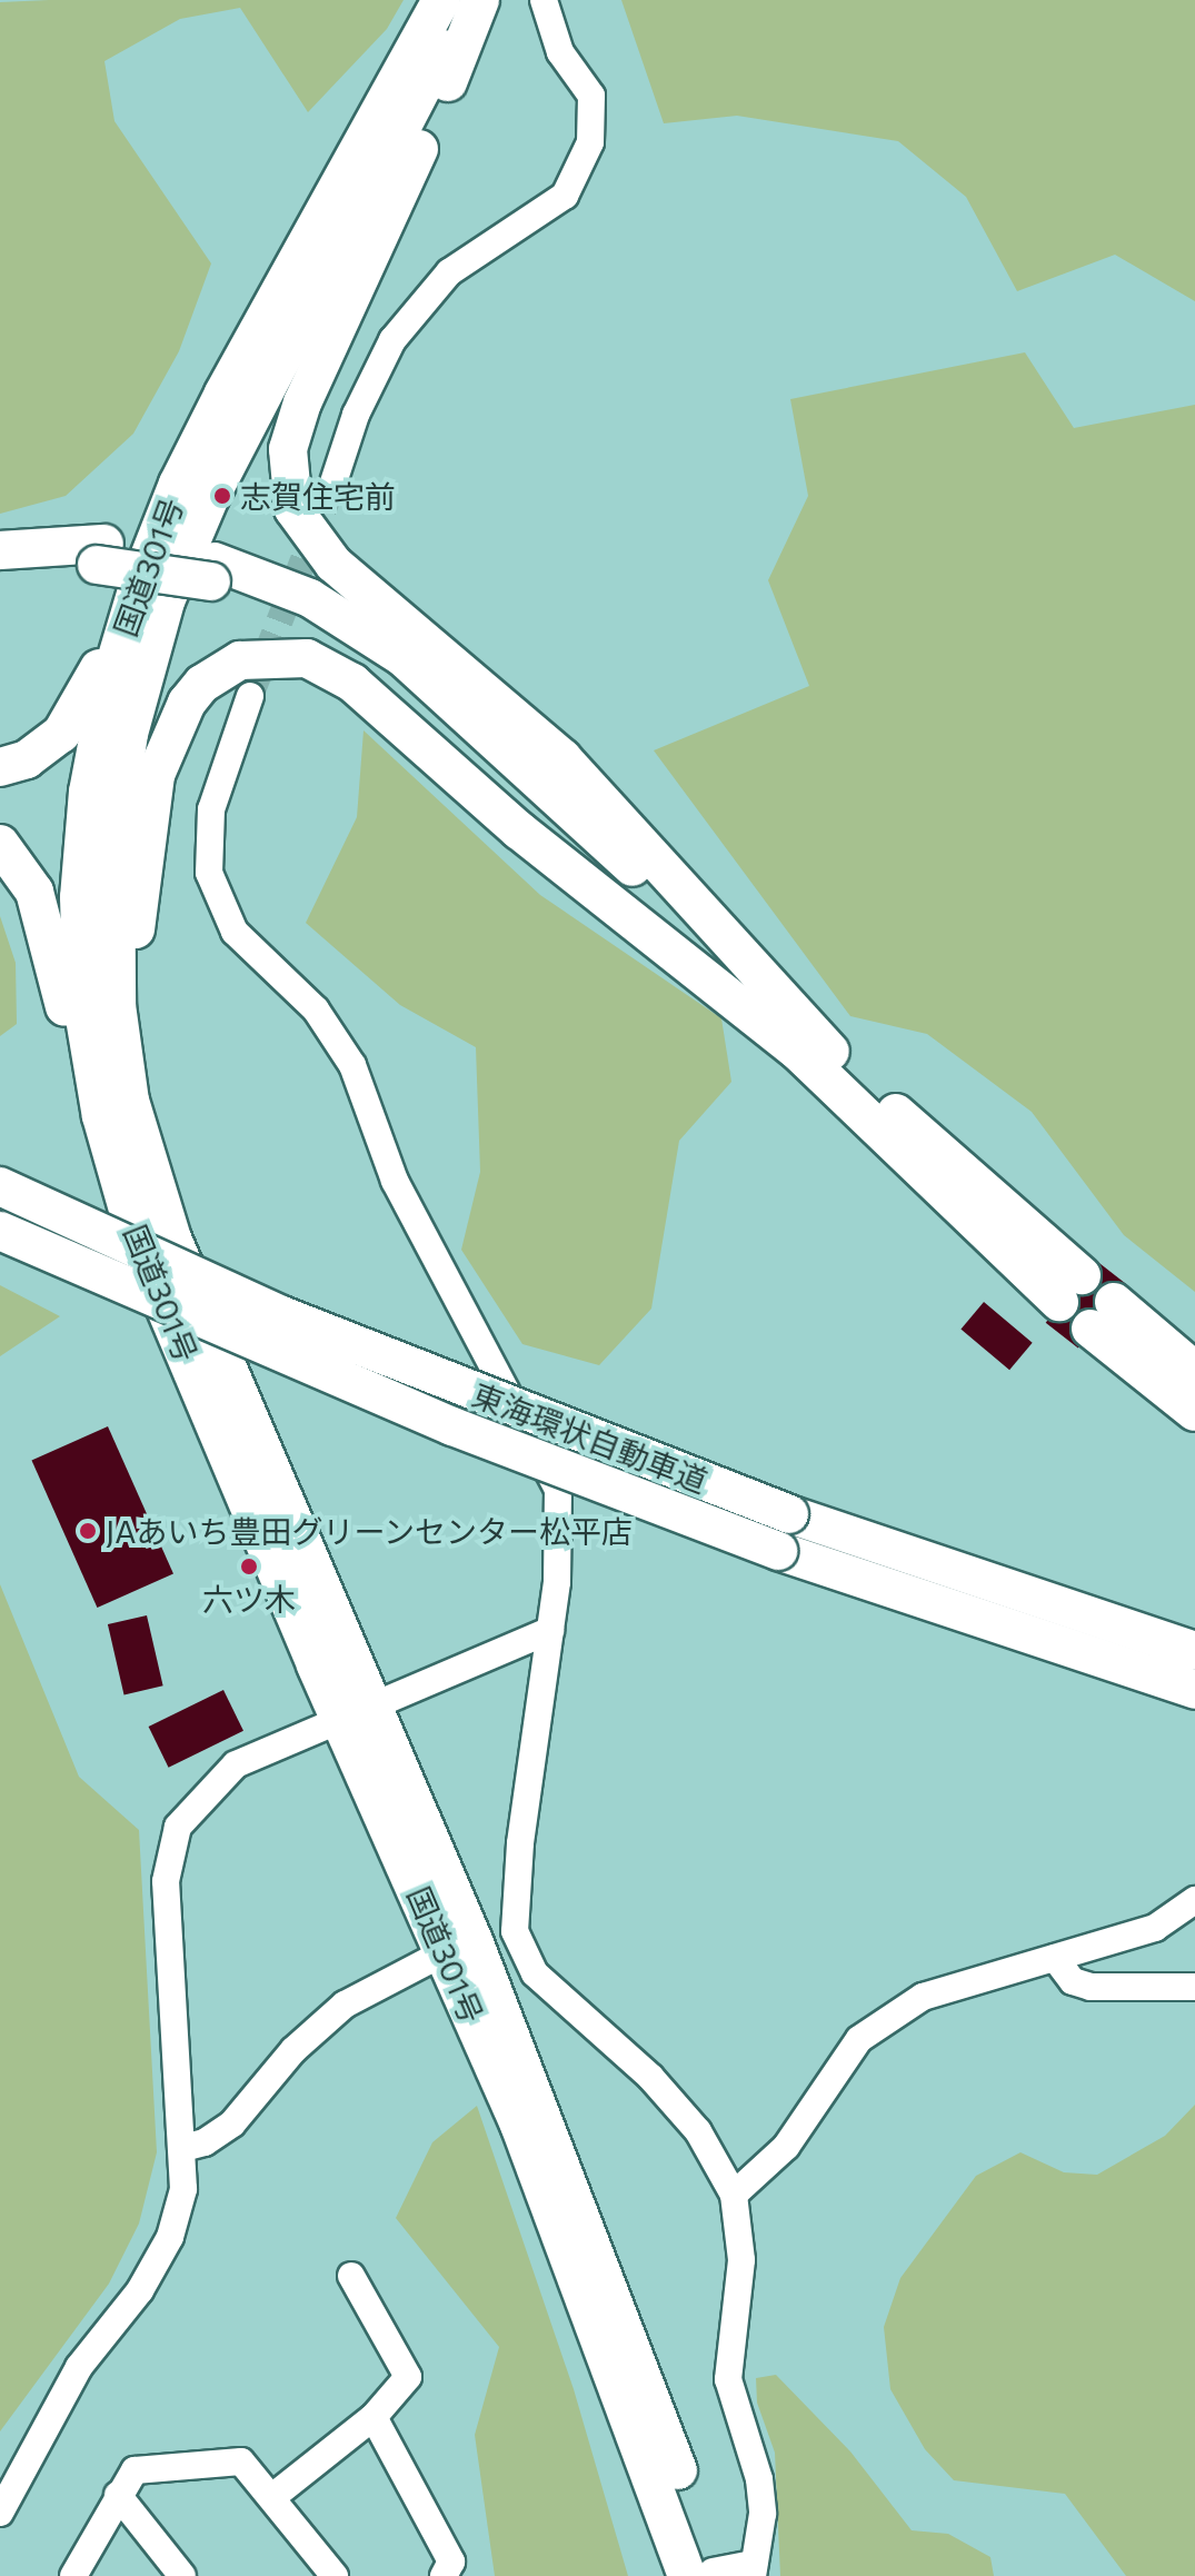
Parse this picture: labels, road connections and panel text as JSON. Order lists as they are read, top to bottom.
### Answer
{
  "streets": {
    "highway": ["国道301号", "東海環状自動車道"]
  },
  "places": ["志賀住宅前", "JAあいち豊田グリーンセンター松平店", "六ツ木"]
}
